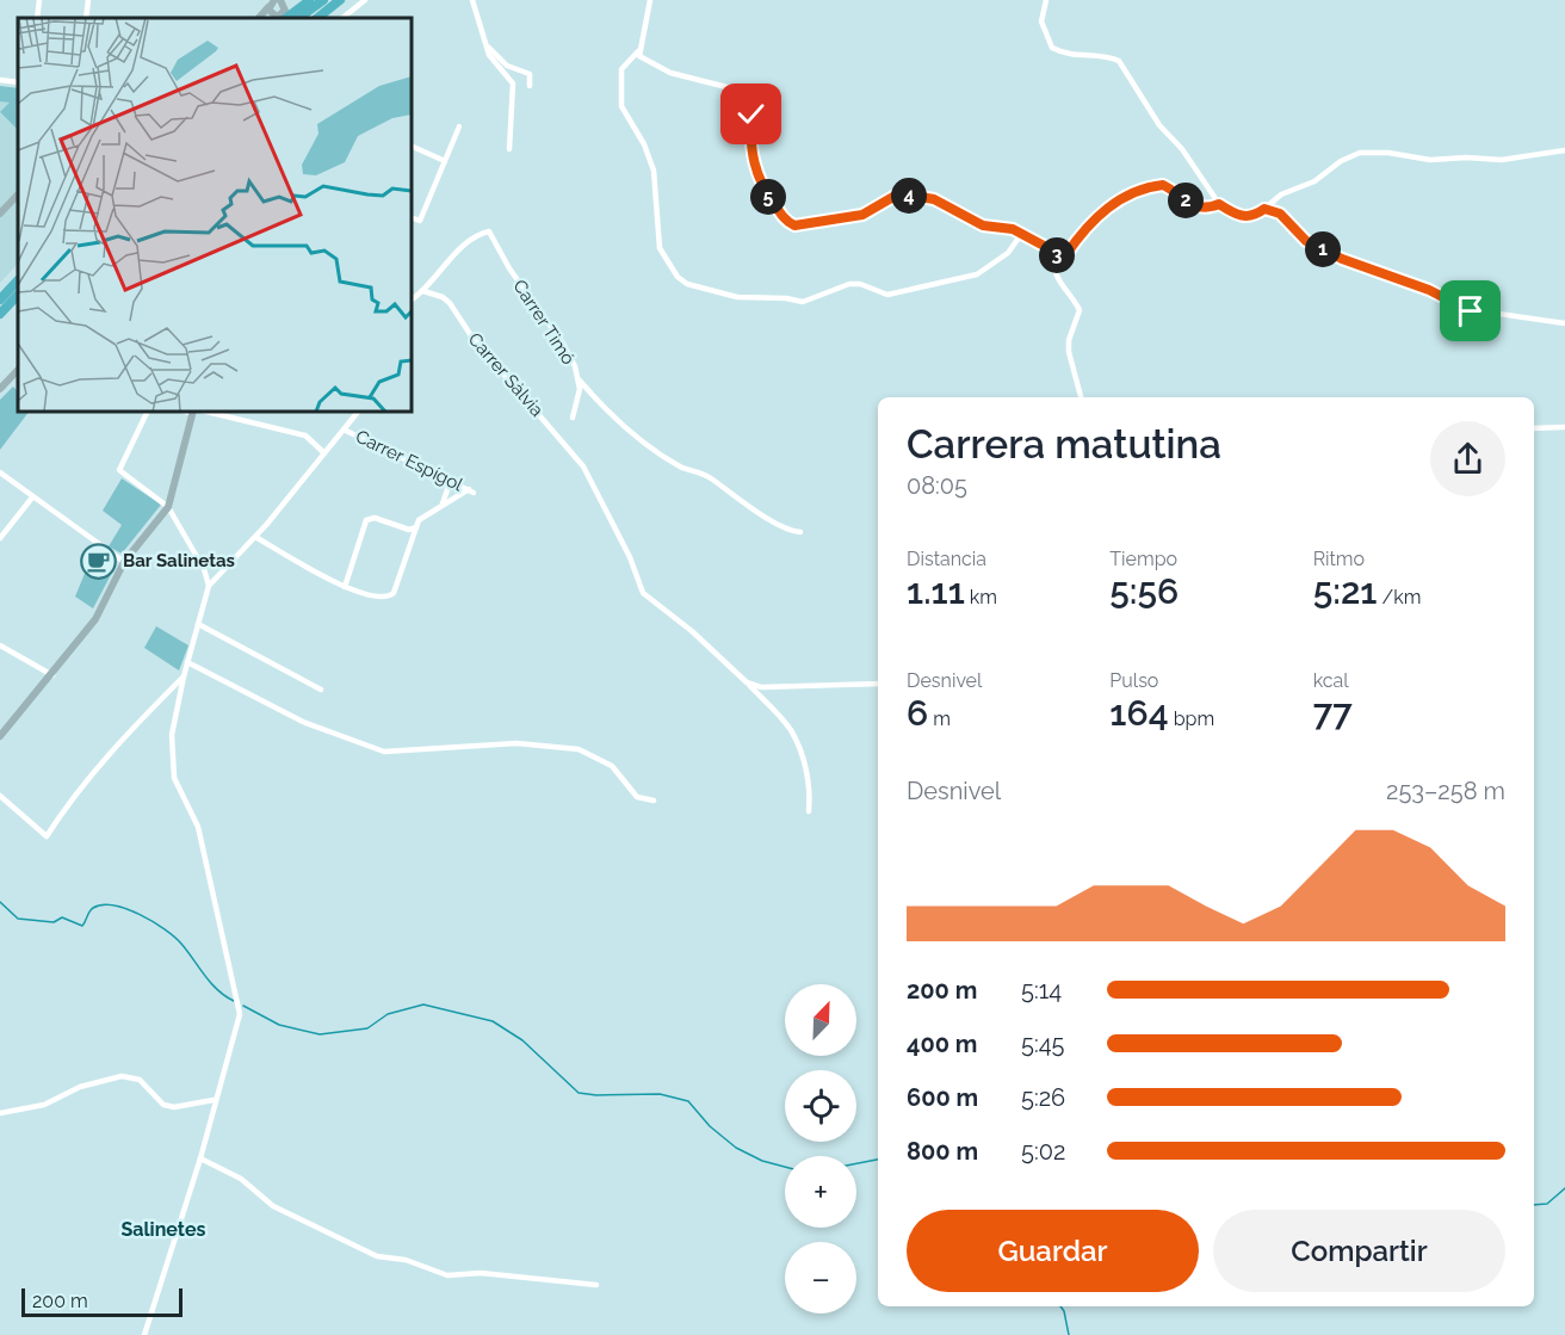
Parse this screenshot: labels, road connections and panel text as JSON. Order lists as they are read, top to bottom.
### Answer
{
  "streets": {
    "street": ["Carrer Timó", "Carrer Sàlvia", "Carrer Espígol"]
  },
  "crossings": [
    ["Carrer Timó", "Carrer Sàlvia"]
  ],
  "districts": ["Salinetes"],
  "places": {
    "cafe": ["Bar Salinetas"]
  },
  "scale_bar": "200 m",
  "north": "top right",
  "page": {
    "pins": [
      "4",
      "5",
      "2",
      "1",
      "3"
    ],
    "heading": ["Carrera matutina", "08:05"],
    "stats": [
      ["Distancia", "1.11 km"],
      ["Tiempo", "5:56"],
      ["Ritmo", "5:21 /km"],
      ["Desnivel", "6 m"],
      ["Pulso", "164 bpm"],
      ["kcal", "77"]
    ],
    "chart": ["Desnivel", "253–258 m"],
    "list": [
      {
        "name": "200 m",
        "note": "5:14"
      },
      {
        "name": "400 m",
        "note": "5:45"
      },
      {
        "name": "600 m",
        "note": "5:26"
      },
      {
        "name": "800 m",
        "note": "5:02"
      }
    ],
    "map_buttons": ["+", "−"],
    "buttons": ["Guardar", "Compartir"],
    "scale": "200 m"
  }
}
